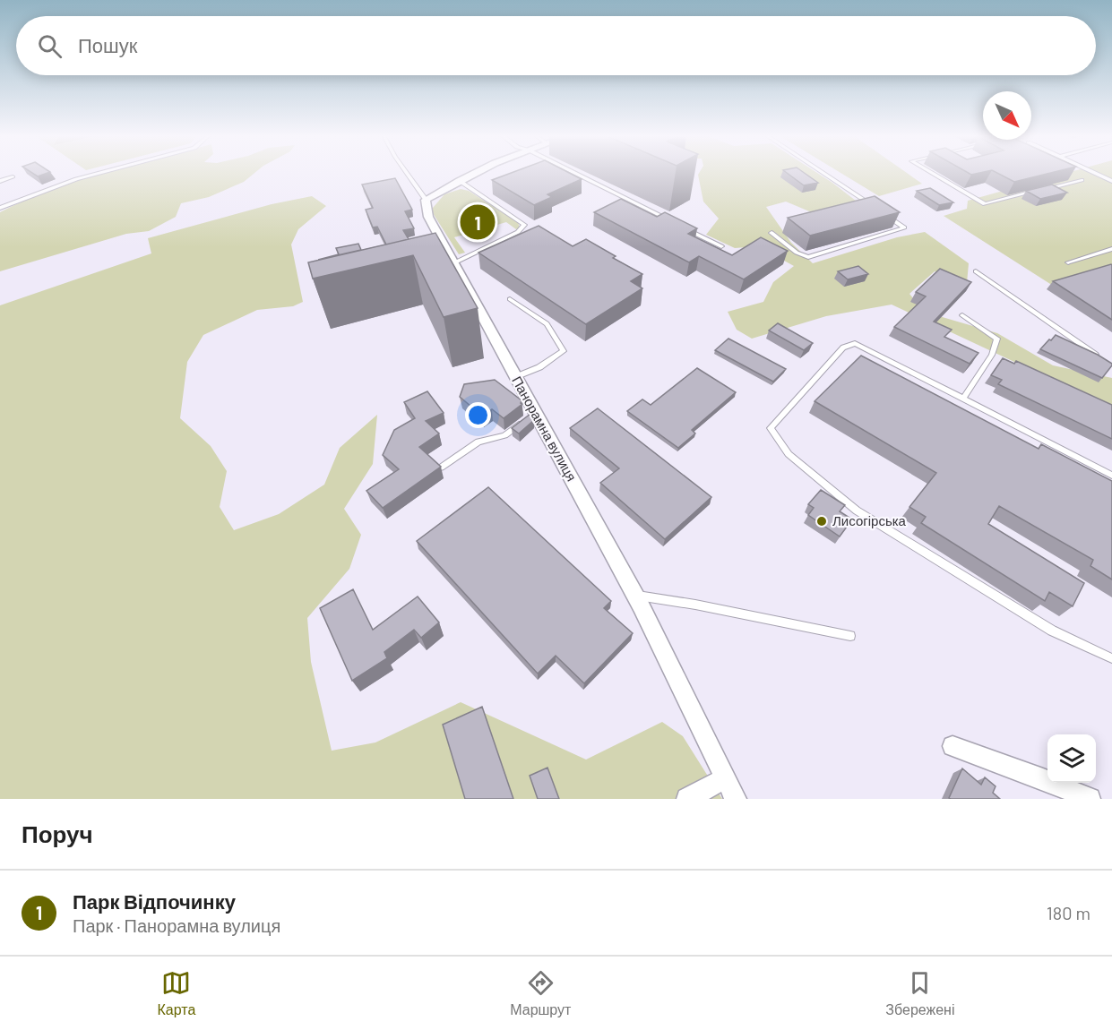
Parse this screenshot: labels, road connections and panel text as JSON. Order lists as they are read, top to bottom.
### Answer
{
  "streets": {
    "street": ["Панорамна вулиця"]
  },
  "places": ["Лисогірська"],
  "north": "bottom right",
  "page": {
    "search": "Пошук",
    "pins": "1",
    "heading": "Поруч",
    "list": [
      {
        "mark": "1",
        "name": "Парк Відпочинку",
        "note": "Парк · Панорамна вулиця",
        "value": "180 m"
      }
    ],
    "nav": ["Карта", "Маршрут", "Збережені"]
  }
}
